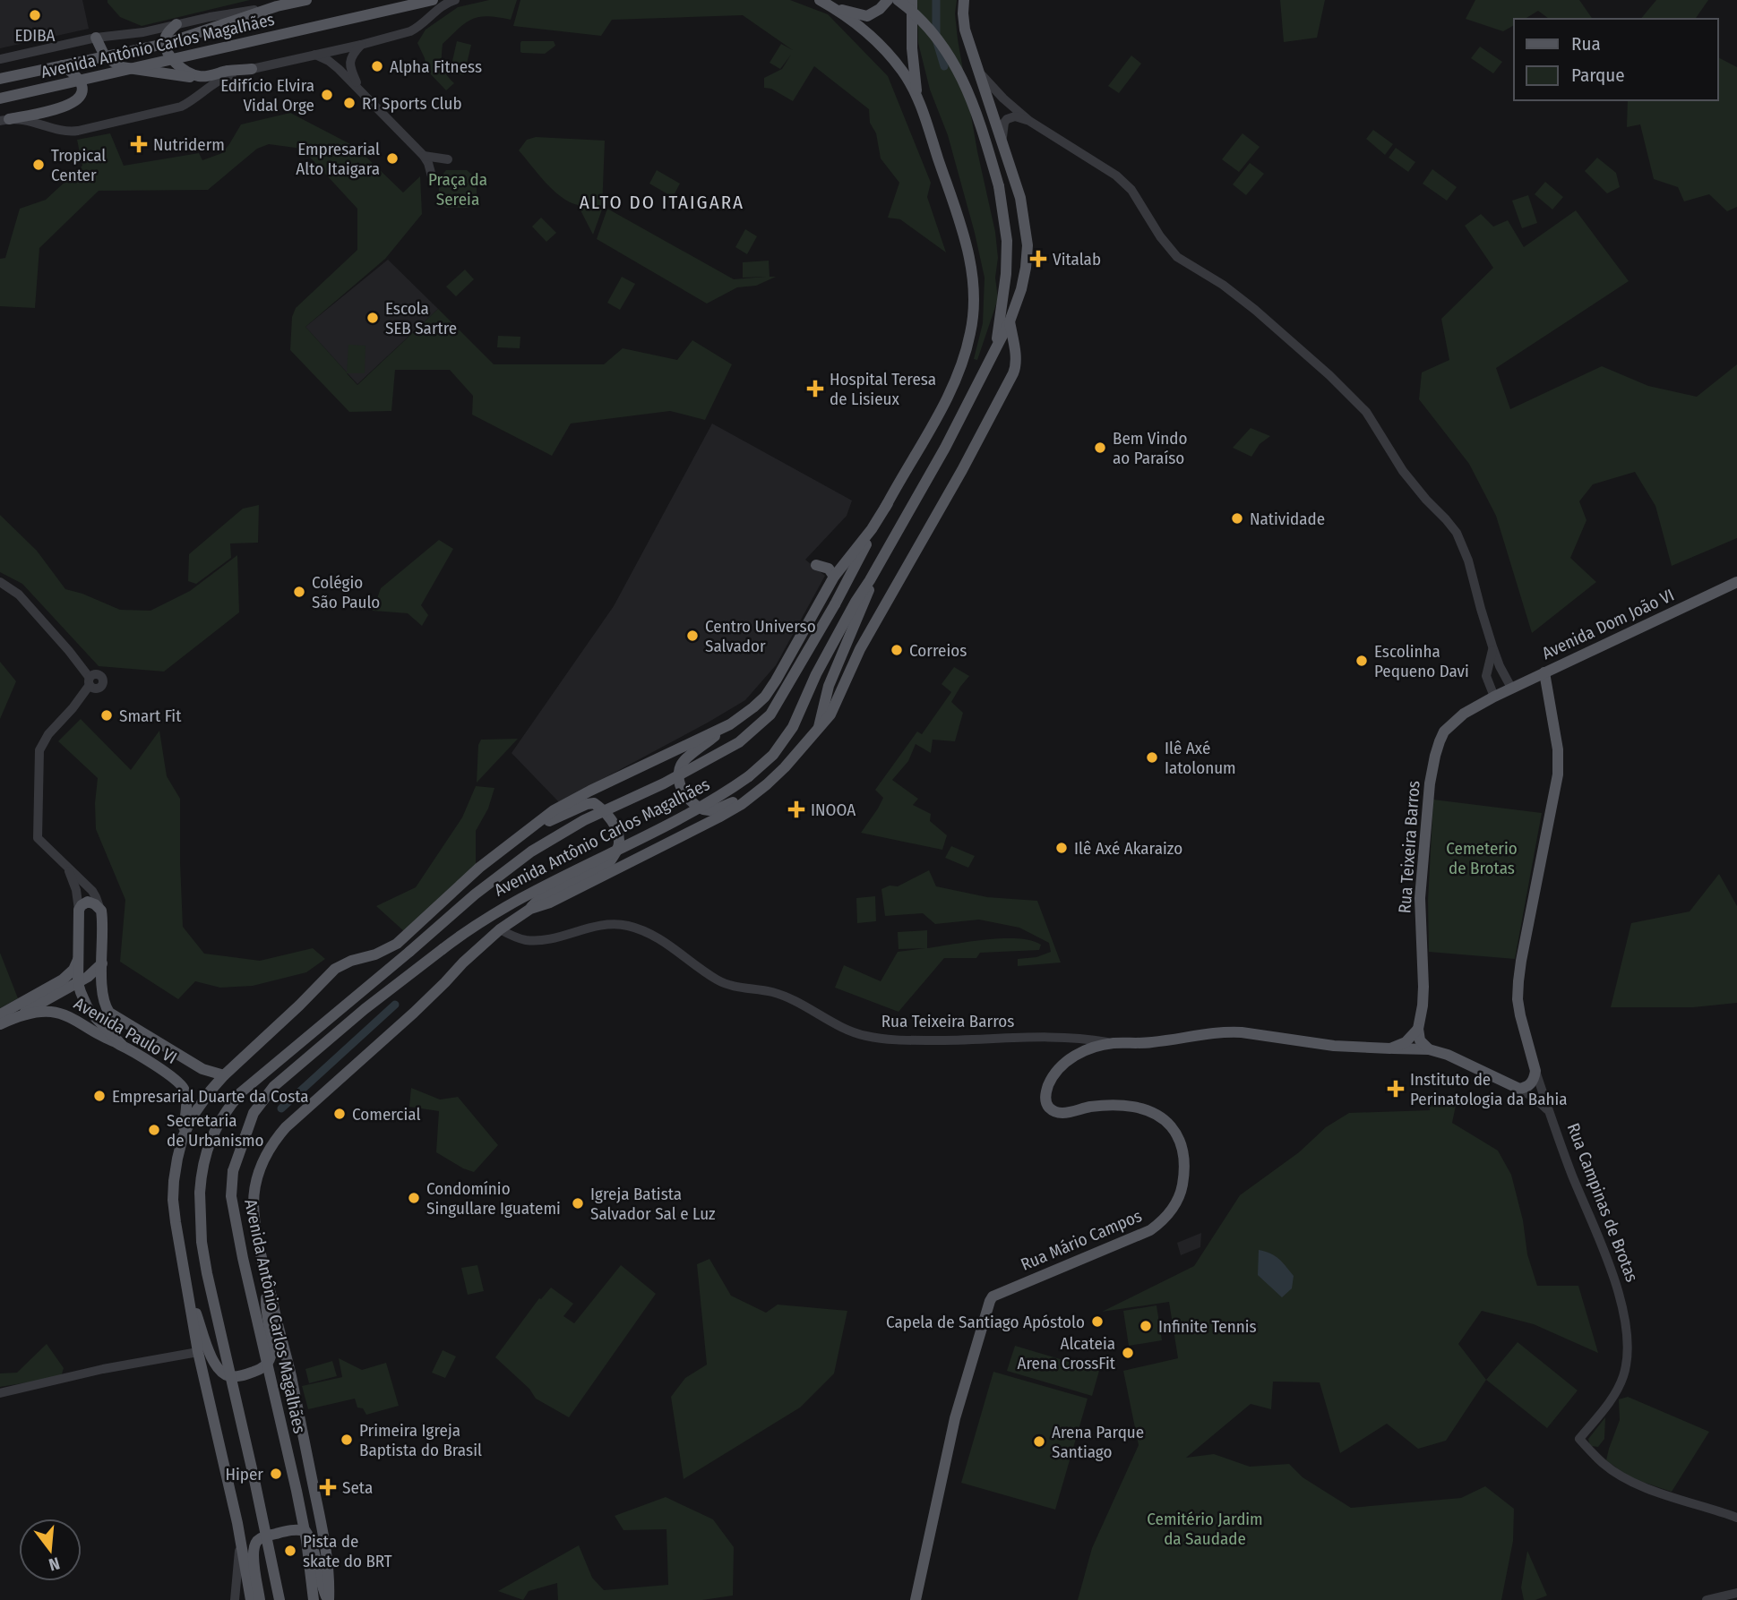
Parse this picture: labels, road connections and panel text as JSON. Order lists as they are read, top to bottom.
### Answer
{
  "streets": {
    "main road": [
      "Avenida Antônio Carlos Magalhães",
      "Avenida Dom João VI",
      "Rua Teixeira Barros",
      "Avenida Paulo VI",
      "Rua Campinas de Brotas",
      "Rua Mário Campos"
    ]
  },
  "crossings": [
    ["Avenida Antônio Carlos Magalhães", "Rua Teixeira Barros"],
    ["Avenida Antônio Carlos Magalhães", "Avenida Paulo VI"],
    ["Avenida Dom João VI", "Rua Teixeira Barros"],
    ["Avenida Dom João VI", "Rua Campinas de Brotas"],
    ["Rua Teixeira Barros", "Rua Mário Campos"]
  ],
  "districts": ["ALTO DO ITAIGARA"],
  "parks": ["Praça da Sereia", "Cemeterio de Brotas", "Cemitério Jardim da Saudade"],
  "places": {
    "other": [
      "EDIBA",
      "Alpha Fitness",
      "Edifício Elvira Vidal Orge",
      "R1 Sports Club",
      "Empresarial Alto Itaigara",
      "Tropical Center",
      "Escola SEB Sartre",
      "Bem Vindo ao Paraíso",
      "Natividade",
      "Colégio São Paulo",
      "Centro Universo Salvador",
      "Correios",
      "Escolinha Pequeno Davi",
      "Smart Fit",
      "Ilê Axé Iatolonum",
      "Ilê Axé Akaraizo",
      "Empresarial Duarte da Costa",
      "Comercial",
      "Secretaria de Urbanismo",
      "Condomínio Singullare Iguatemi",
      "Igreja Batista Salvador Sal e Luz",
      "Capela de Santiago Apóstolo",
      "Infinite Tennis",
      "Alcateia Arena CrossFit",
      "Primeira Igreja Baptista do Brasil",
      "Arena Parque Santiago",
      "Hiper",
      "Pista de skate do BRT"
    ],
    "health": [
      "Nutriderm",
      "Vitalab",
      "Hospital Teresa de Lisieux",
      "INOOA",
      "Instituto de Perinatologia da Bahia",
      "Seta"
    ]
  },
  "legend": ["Rua", "Parque"],
  "north": "bottom"
}
